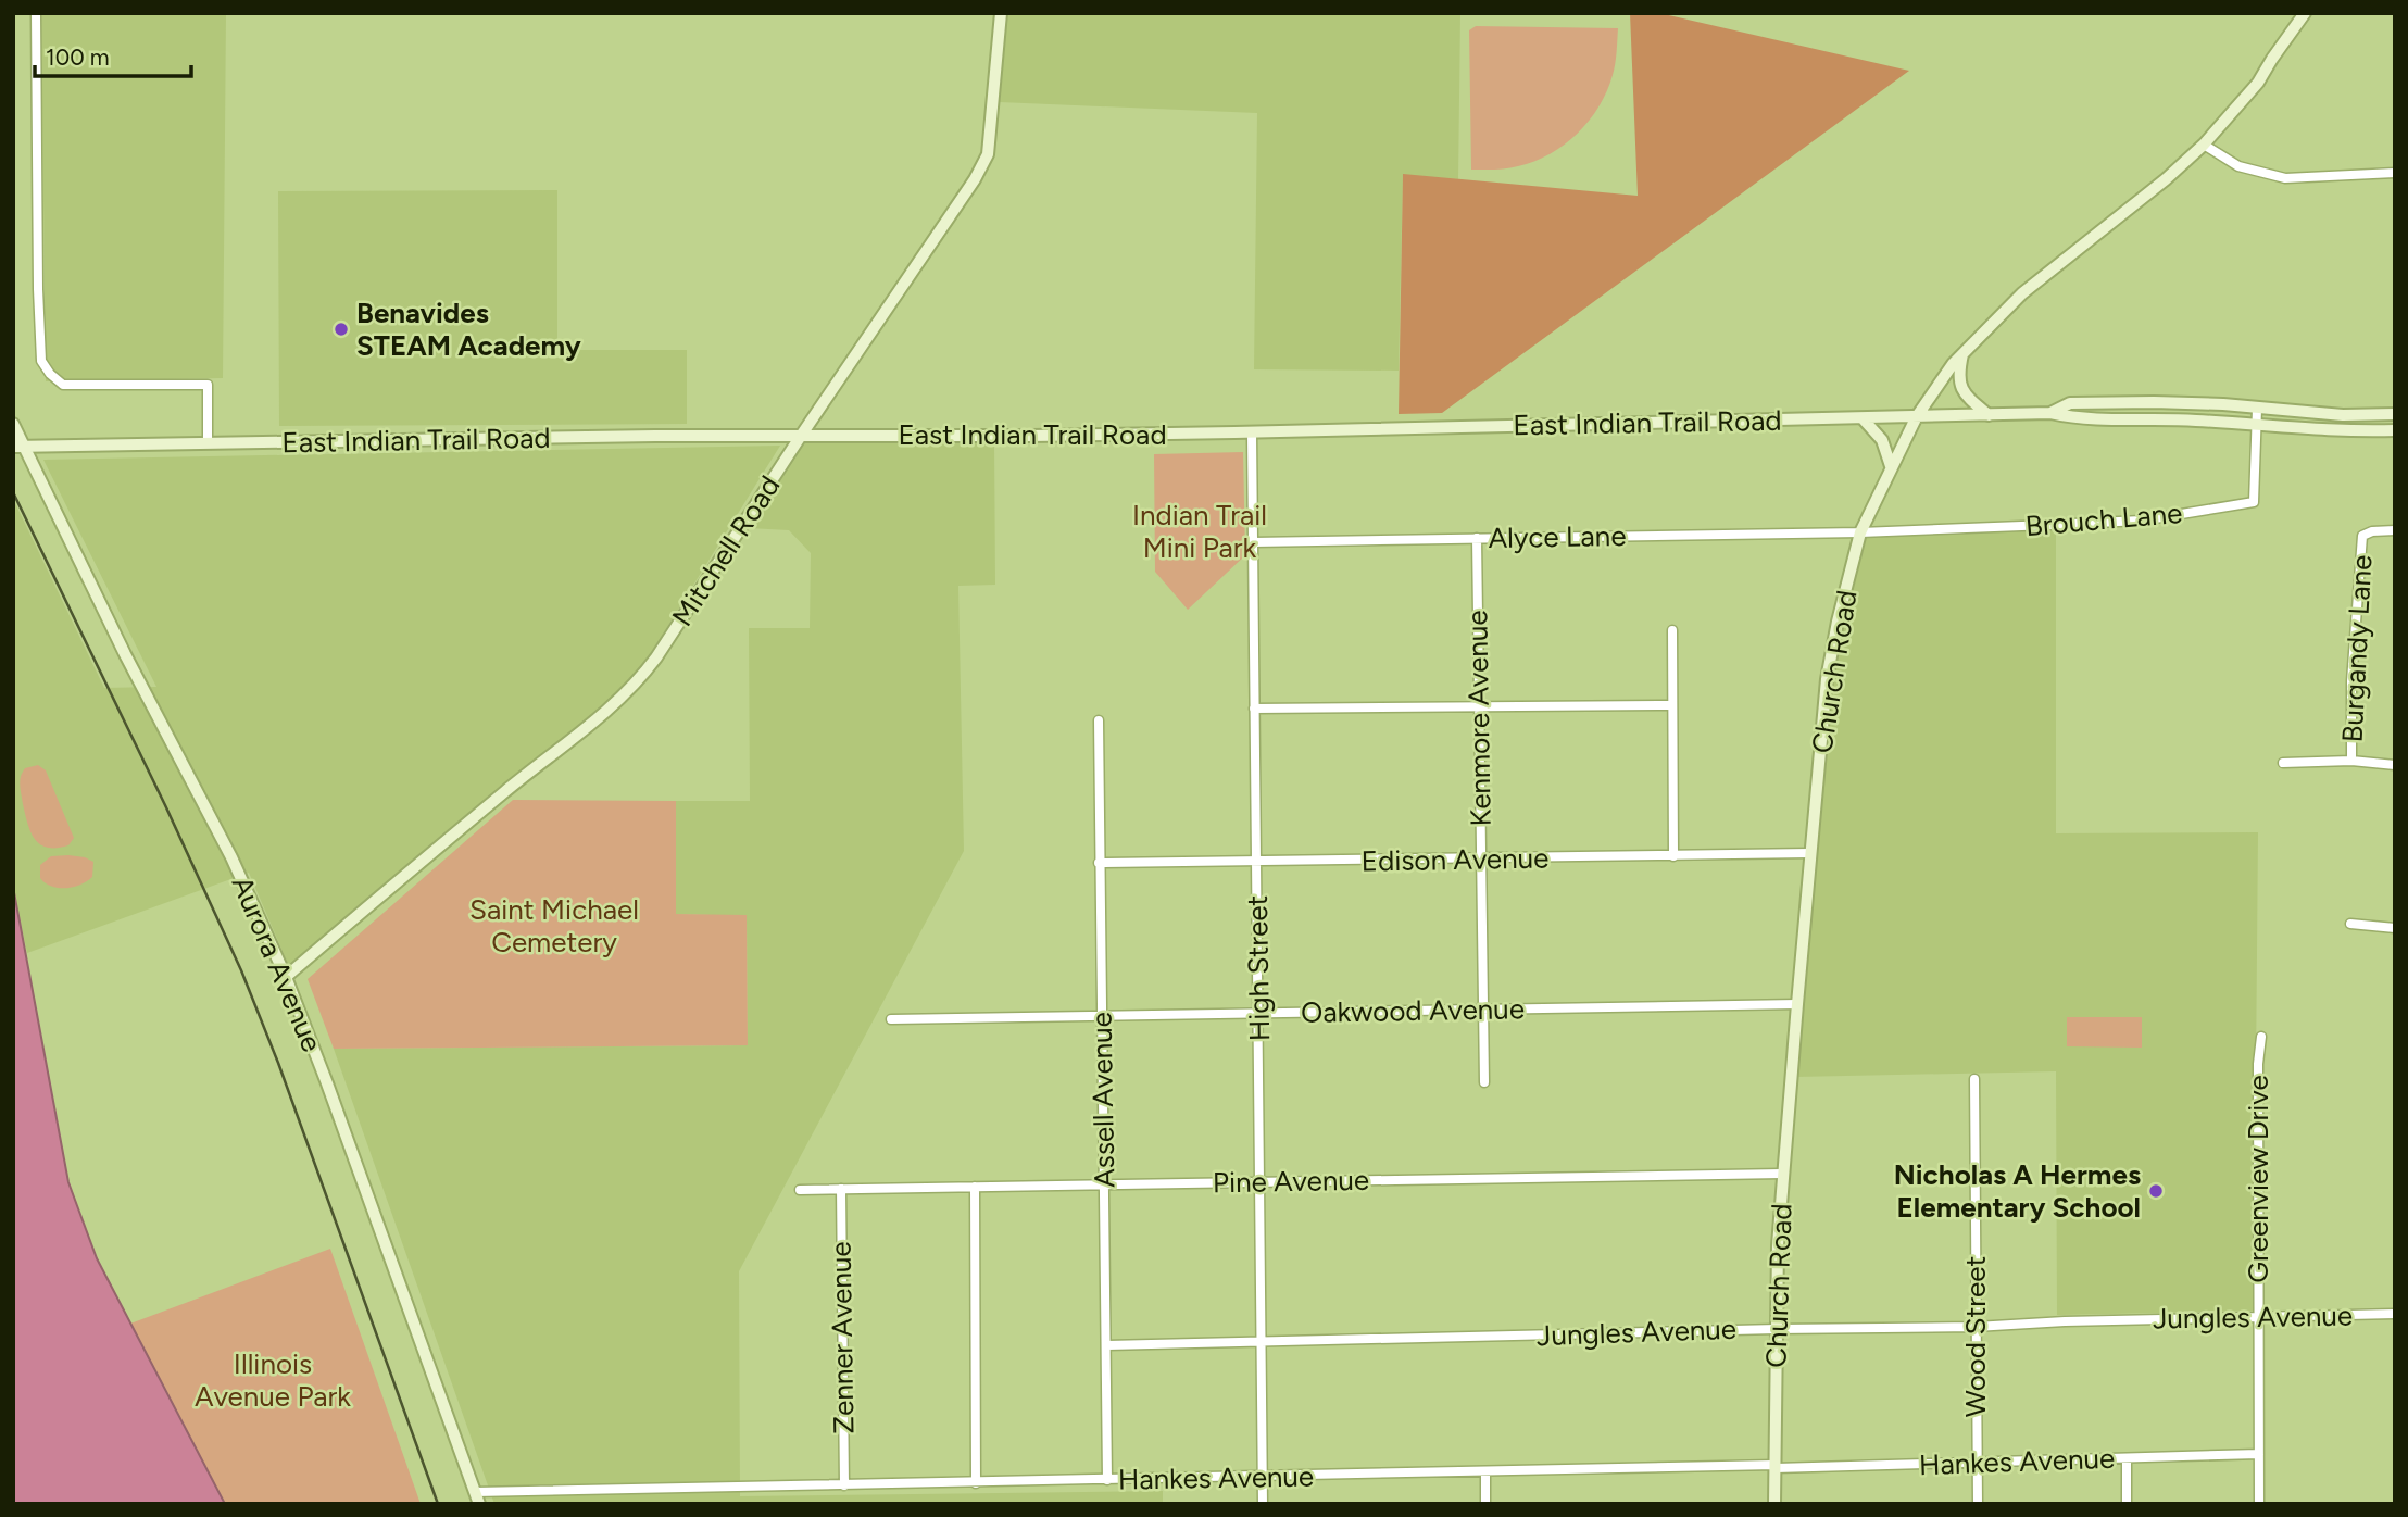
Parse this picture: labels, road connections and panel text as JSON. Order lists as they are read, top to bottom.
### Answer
{
  "streets": {
    "main road": [
      "East Indian Trail Road",
      "Mitchell Road",
      "Church Road",
      "Aurora Avenue"
    ],
    "street": [
      "Brouch Lane",
      "Alyce Lane",
      "Burgandy Lane",
      "Kenmore Avenue",
      "Edison Avenue",
      "High Street",
      "Oakwood Avenue",
      "Assell Avenue",
      "Greenview Drive",
      "Pine Avenue",
      "Jungles Avenue",
      "Wood Street",
      "Zenner Avenue",
      "Hankes Avenue"
    ]
  },
  "crossings": [
    ["East Indian Trail Road", "Brouch Lane"],
    ["East Indian Trail Road", "Mitchell Road"],
    ["East Indian Trail Road", "Church Road"],
    ["East Indian Trail Road", "Aurora Avenue"],
    ["East Indian Trail Road", "High Street"],
    ["Brouch Lane", "Alyce Lane"],
    ["Brouch Lane", "Church Road"],
    ["Alyce Lane", "Church Road"],
    ["Alyce Lane", "Kenmore Avenue"],
    ["Alyce Lane", "High Street"],
    ["Mitchell Road", "Aurora Avenue"],
    ["Church Road", "Edison Avenue"],
    ["Church Road", "Oakwood Avenue"],
    ["Church Road", "Pine Avenue"],
    ["Church Road", "Jungles Avenue"],
    ["Church Road", "Hankes Avenue"],
    ["Kenmore Avenue", "Edison Avenue"],
    ["Kenmore Avenue", "Oakwood Avenue"],
    ["Edison Avenue", "High Street"],
    ["Edison Avenue", "Assell Avenue"],
    ["Aurora Avenue", "Hankes Avenue"],
    ["High Street", "Oakwood Avenue"],
    ["High Street", "Pine Avenue"],
    ["High Street", "Jungles Avenue"],
    ["High Street", "Hankes Avenue"],
    ["Oakwood Avenue", "Assell Avenue"],
    ["Assell Avenue", "Pine Avenue"],
    ["Assell Avenue", "Jungles Avenue"],
    ["Assell Avenue", "Hankes Avenue"],
    ["Greenview Drive", "Jungles Avenue"],
    ["Greenview Drive", "Hankes Avenue"],
    ["Pine Avenue", "Zenner Avenue"],
    ["Jungles Avenue", "Wood Street"],
    ["Wood Street", "Hankes Avenue"],
    ["Zenner Avenue", "Hankes Avenue"]
  ],
  "parks": ["Indian Trail Mini Park", "Saint Michael Cemetery", "Illinois Avenue Park"],
  "places": ["Benavides STEAM Academy", "Nicholas A Hermes Elementary School"],
  "scale_bar": "100 m"
}
